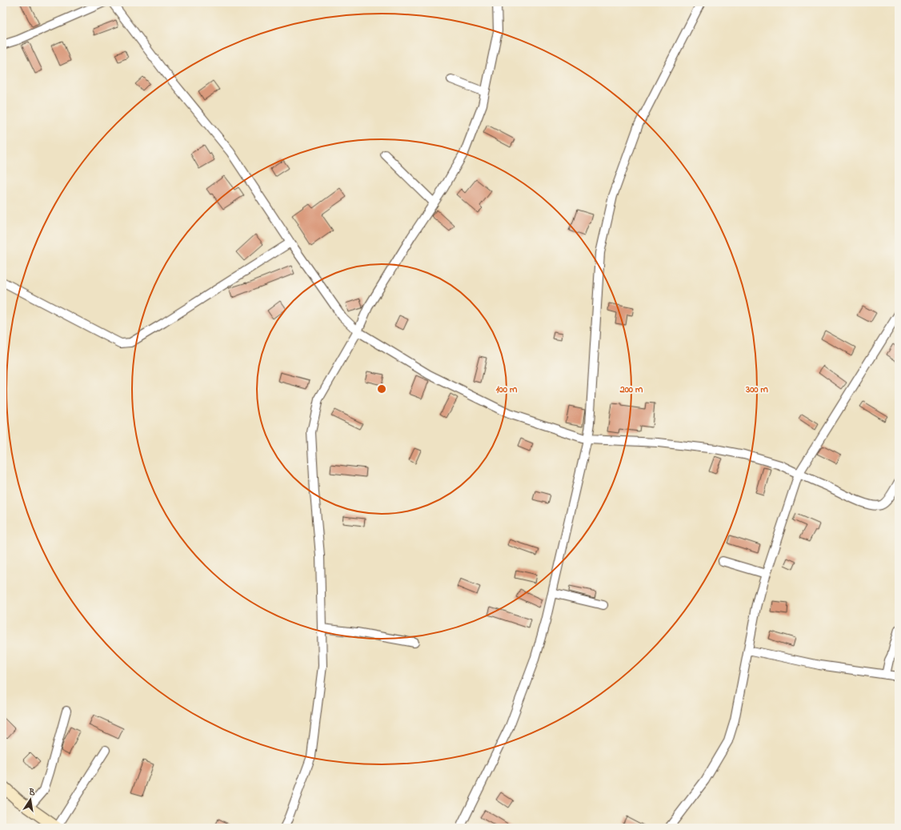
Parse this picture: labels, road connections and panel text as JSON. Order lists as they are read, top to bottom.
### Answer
{
  "north": "top",
  "rings": ["100 m", "200 m", "300 m"]
}
